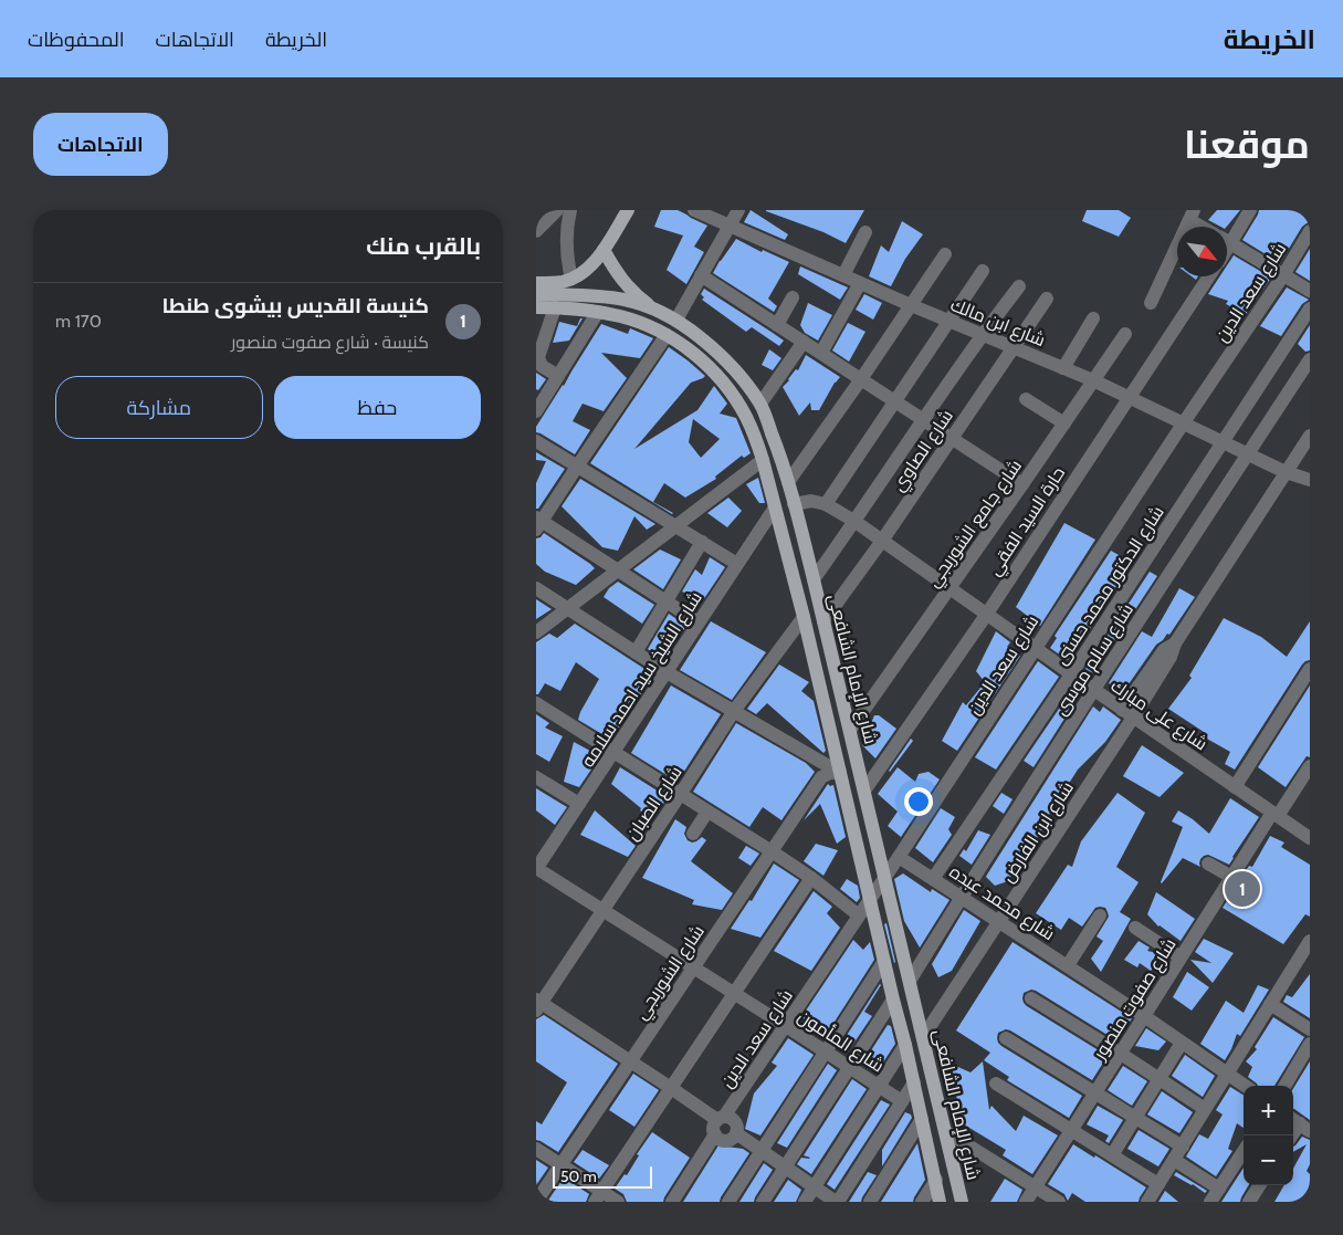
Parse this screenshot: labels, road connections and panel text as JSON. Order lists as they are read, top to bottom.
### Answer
{
  "streets": {
    "main road": ["شارع الإمام الشافعى"],
    "street": [
      "شارع سعد الدين",
      "شارع ابن مالك",
      "شارع الصاوي",
      "حارة السيد الفقي",
      "شارع جامع الشوربجي",
      "شارع الدكتور محمد حسنى",
      "شارع سالم موسى",
      "شارع الشيخ سيد احمد سلامه",
      "شارع على مبارك",
      "شارع الصبان",
      "شارع ابن الفارض",
      "شارع محمد عبده",
      "شارع الشوربجي",
      "شارع صفوت منصور",
      "شارع المأمون"
    ]
  },
  "crossings": [
    ["شارع سعد الدين", "شارع ابن مالك"],
    ["شارع سعد الدين", "شارع الإمام الشافعى"],
    ["شارع سعد الدين", "شارع على مبارك"],
    ["شارع سعد الدين", "شارع محمد عبده"],
    ["شارع سعد الدين", "شارع المأمون"],
    ["شارع ابن مالك", "شارع الصاوي"],
    ["شارع ابن مالك", "حارة السيد الفقي"],
    ["شارع ابن مالك", "شارع جامع الشوربجي"],
    ["شارع ابن مالك", "شارع الدكتور محمد حسنى"],
    ["شارع ابن مالك", "شارع سالم موسى"],
    ["شارع ابن مالك", "شارع ابن الفارض"],
    ["شارع الصاوي", "شارع الإمام الشافعى"],
    ["شارع الصاوي", "شارع على مبارك"],
    ["حارة السيد الفقي", "شارع الإمام الشافعى"],
    ["حارة السيد الفقي", "شارع على مبارك"],
    ["شارع جامع الشوربجي", "شارع الإمام الشافعى"],
    ["شارع جامع الشوربجي", "شارع على مبارك"],
    ["شارع الدكتور محمد حسنى", "شارع على مبارك"],
    ["شارع الدكتور محمد حسنى", "شارع محمد عبده"],
    ["شارع سالم موسى", "شارع الإمام الشافعى"],
    ["شارع سالم موسى", "شارع على مبارك"],
    ["شارع سالم موسى", "شارع محمد عبده"],
    ["شارع الإمام الشافعى", "شارع الشيخ سيد احمد سلامه"],
    ["شارع الإمام الشافعى", "شارع على مبارك"],
    ["شارع الإمام الشافعى", "شارع الصبان"],
    ["شارع الإمام الشافعى", "شارع ابن الفارض"],
    ["شارع الإمام الشافعى", "شارع الشوربجي"],
    ["شارع الشيخ سيد احمد سلامه", "شارع المأمون"],
    ["شارع على مبارك", "شارع ابن الفارض"],
    ["شارع على مبارك", "شارع صفوت منصور"],
    ["شارع الصبان", "شارع المأمون"],
    ["شارع ابن الفارض", "شارع محمد عبده"],
    ["شارع محمد عبده", "شارع صفوت منصور"],
    ["شارع الشوربجي", "شارع المأمون"]
  ],
  "scale_bar": "50 m",
  "north": "bottom right",
  "page": {
    "header": "الخريطة",
    "nav": ["الخريطة", "الاتجاهات", "المحفوظات"],
    "title": "موقعنا",
    "buttons": [
      "الاتجاهات",
      ["حفظ", "مشاركة"]
    ],
    "heading": "بالقرب منك",
    "list": [
      {
        "mark": "1",
        "name": "كنيسة القديس بيشوى طنطا",
        "note": "كنيسة · شارع صفوت منصور",
        "value": "170 m"
      }
    ],
    "pins": "1",
    "map_buttons": ["+", "−"],
    "scale": "50 m"
  }
}
